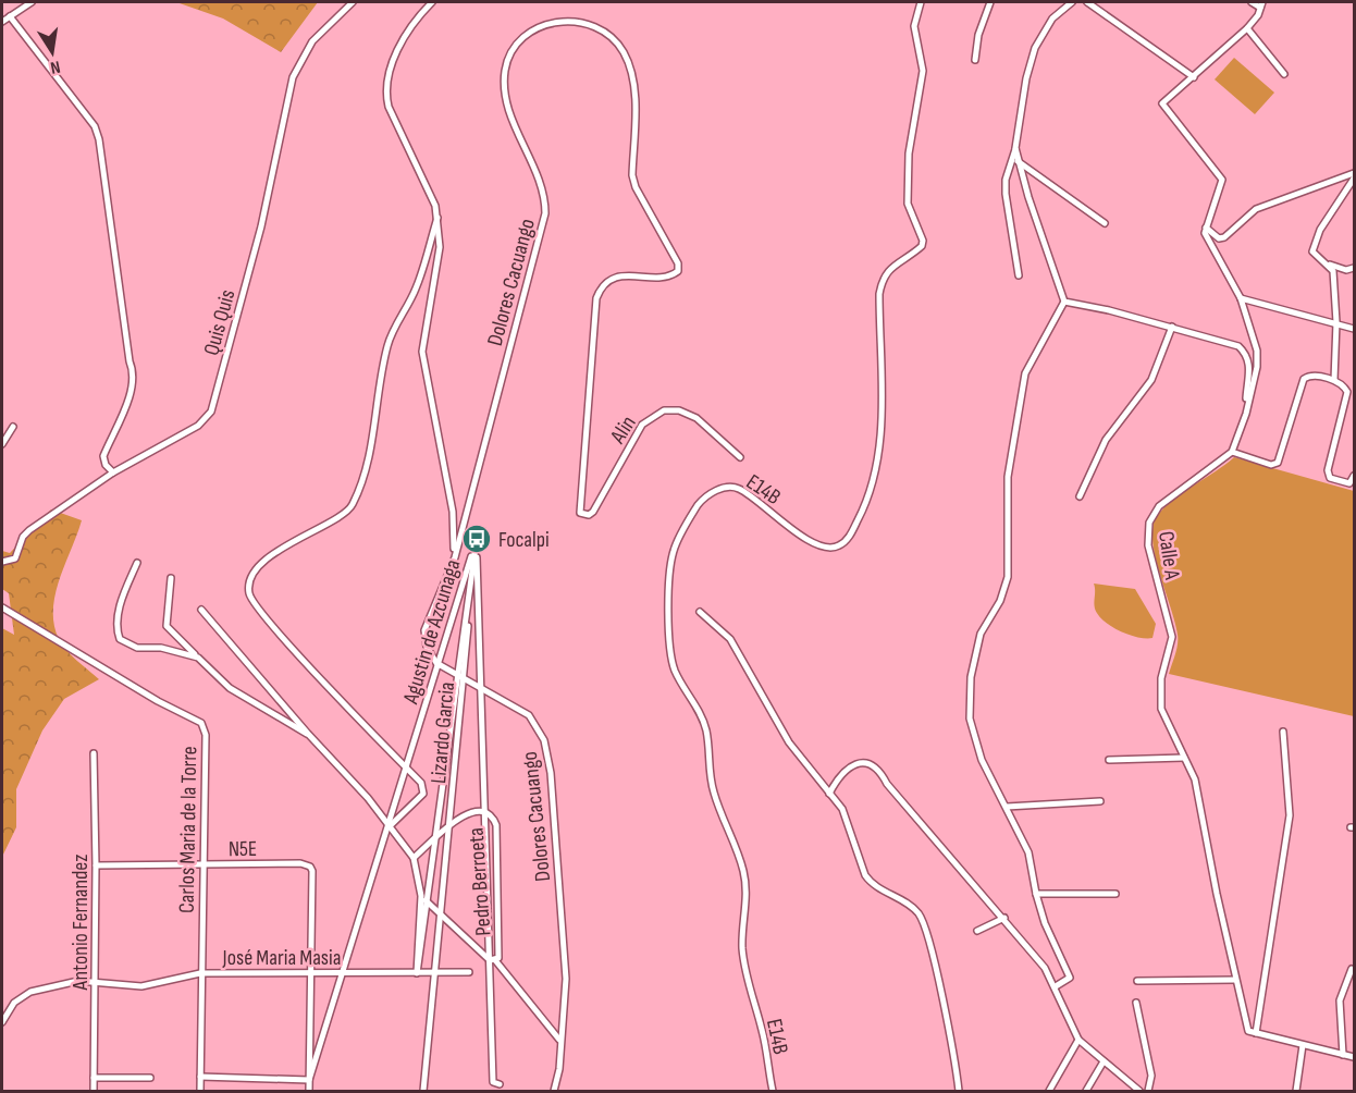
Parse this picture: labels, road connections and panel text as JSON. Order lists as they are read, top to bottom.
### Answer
{
  "streets": {
    "street": [
      "Dolores Cacuango",
      "Quis Quis",
      "Alin",
      "E14B",
      "Calle A",
      "Agustin de Azcunaga",
      "Lizardo Garcia",
      "Carlos Maria de la Torre",
      "N5E",
      "Pedro Berroeta",
      "Antonio Fernandez",
      "José Maria Masia"
    ]
  },
  "crossings": [
    ["Dolores Cacuango", "Alin"],
    ["Dolores Cacuango", "Agustin de Azcunaga"],
    ["Dolores Cacuango", "Lizardo Garcia"],
    ["Dolores Cacuango", "Pedro Berroeta"],
    ["Agustin de Azcunaga", "Lizardo Garcia"],
    ["Agustin de Azcunaga", "Pedro Berroeta"],
    ["Agustin de Azcunaga", "José Maria Masia"],
    ["Lizardo Garcia", "Pedro Berroeta"],
    ["Lizardo Garcia", "José Maria Masia"],
    ["Carlos Maria de la Torre", "N5E"],
    ["Carlos Maria de la Torre", "José Maria Masia"],
    ["N5E", "Antonio Fernandez"],
    ["N5E", "José Maria Masia"],
    ["Antonio Fernandez", "José Maria Masia"]
  ],
  "places": {
    "bus stop": ["Focalpi"]
  },
  "north": "bottom"
}
